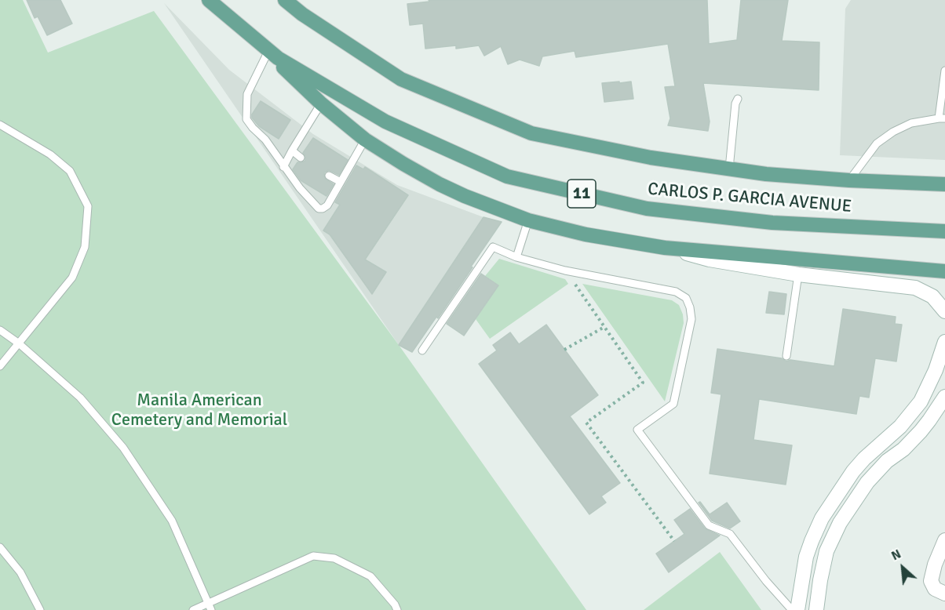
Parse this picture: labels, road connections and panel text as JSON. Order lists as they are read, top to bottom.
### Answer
{
  "streets": {
    "main road": ["11", "CARLOS P. GARCIA AVENUE"]
  },
  "parks": ["Manila American Cemetery and Memorial"],
  "north": "top left"
}
